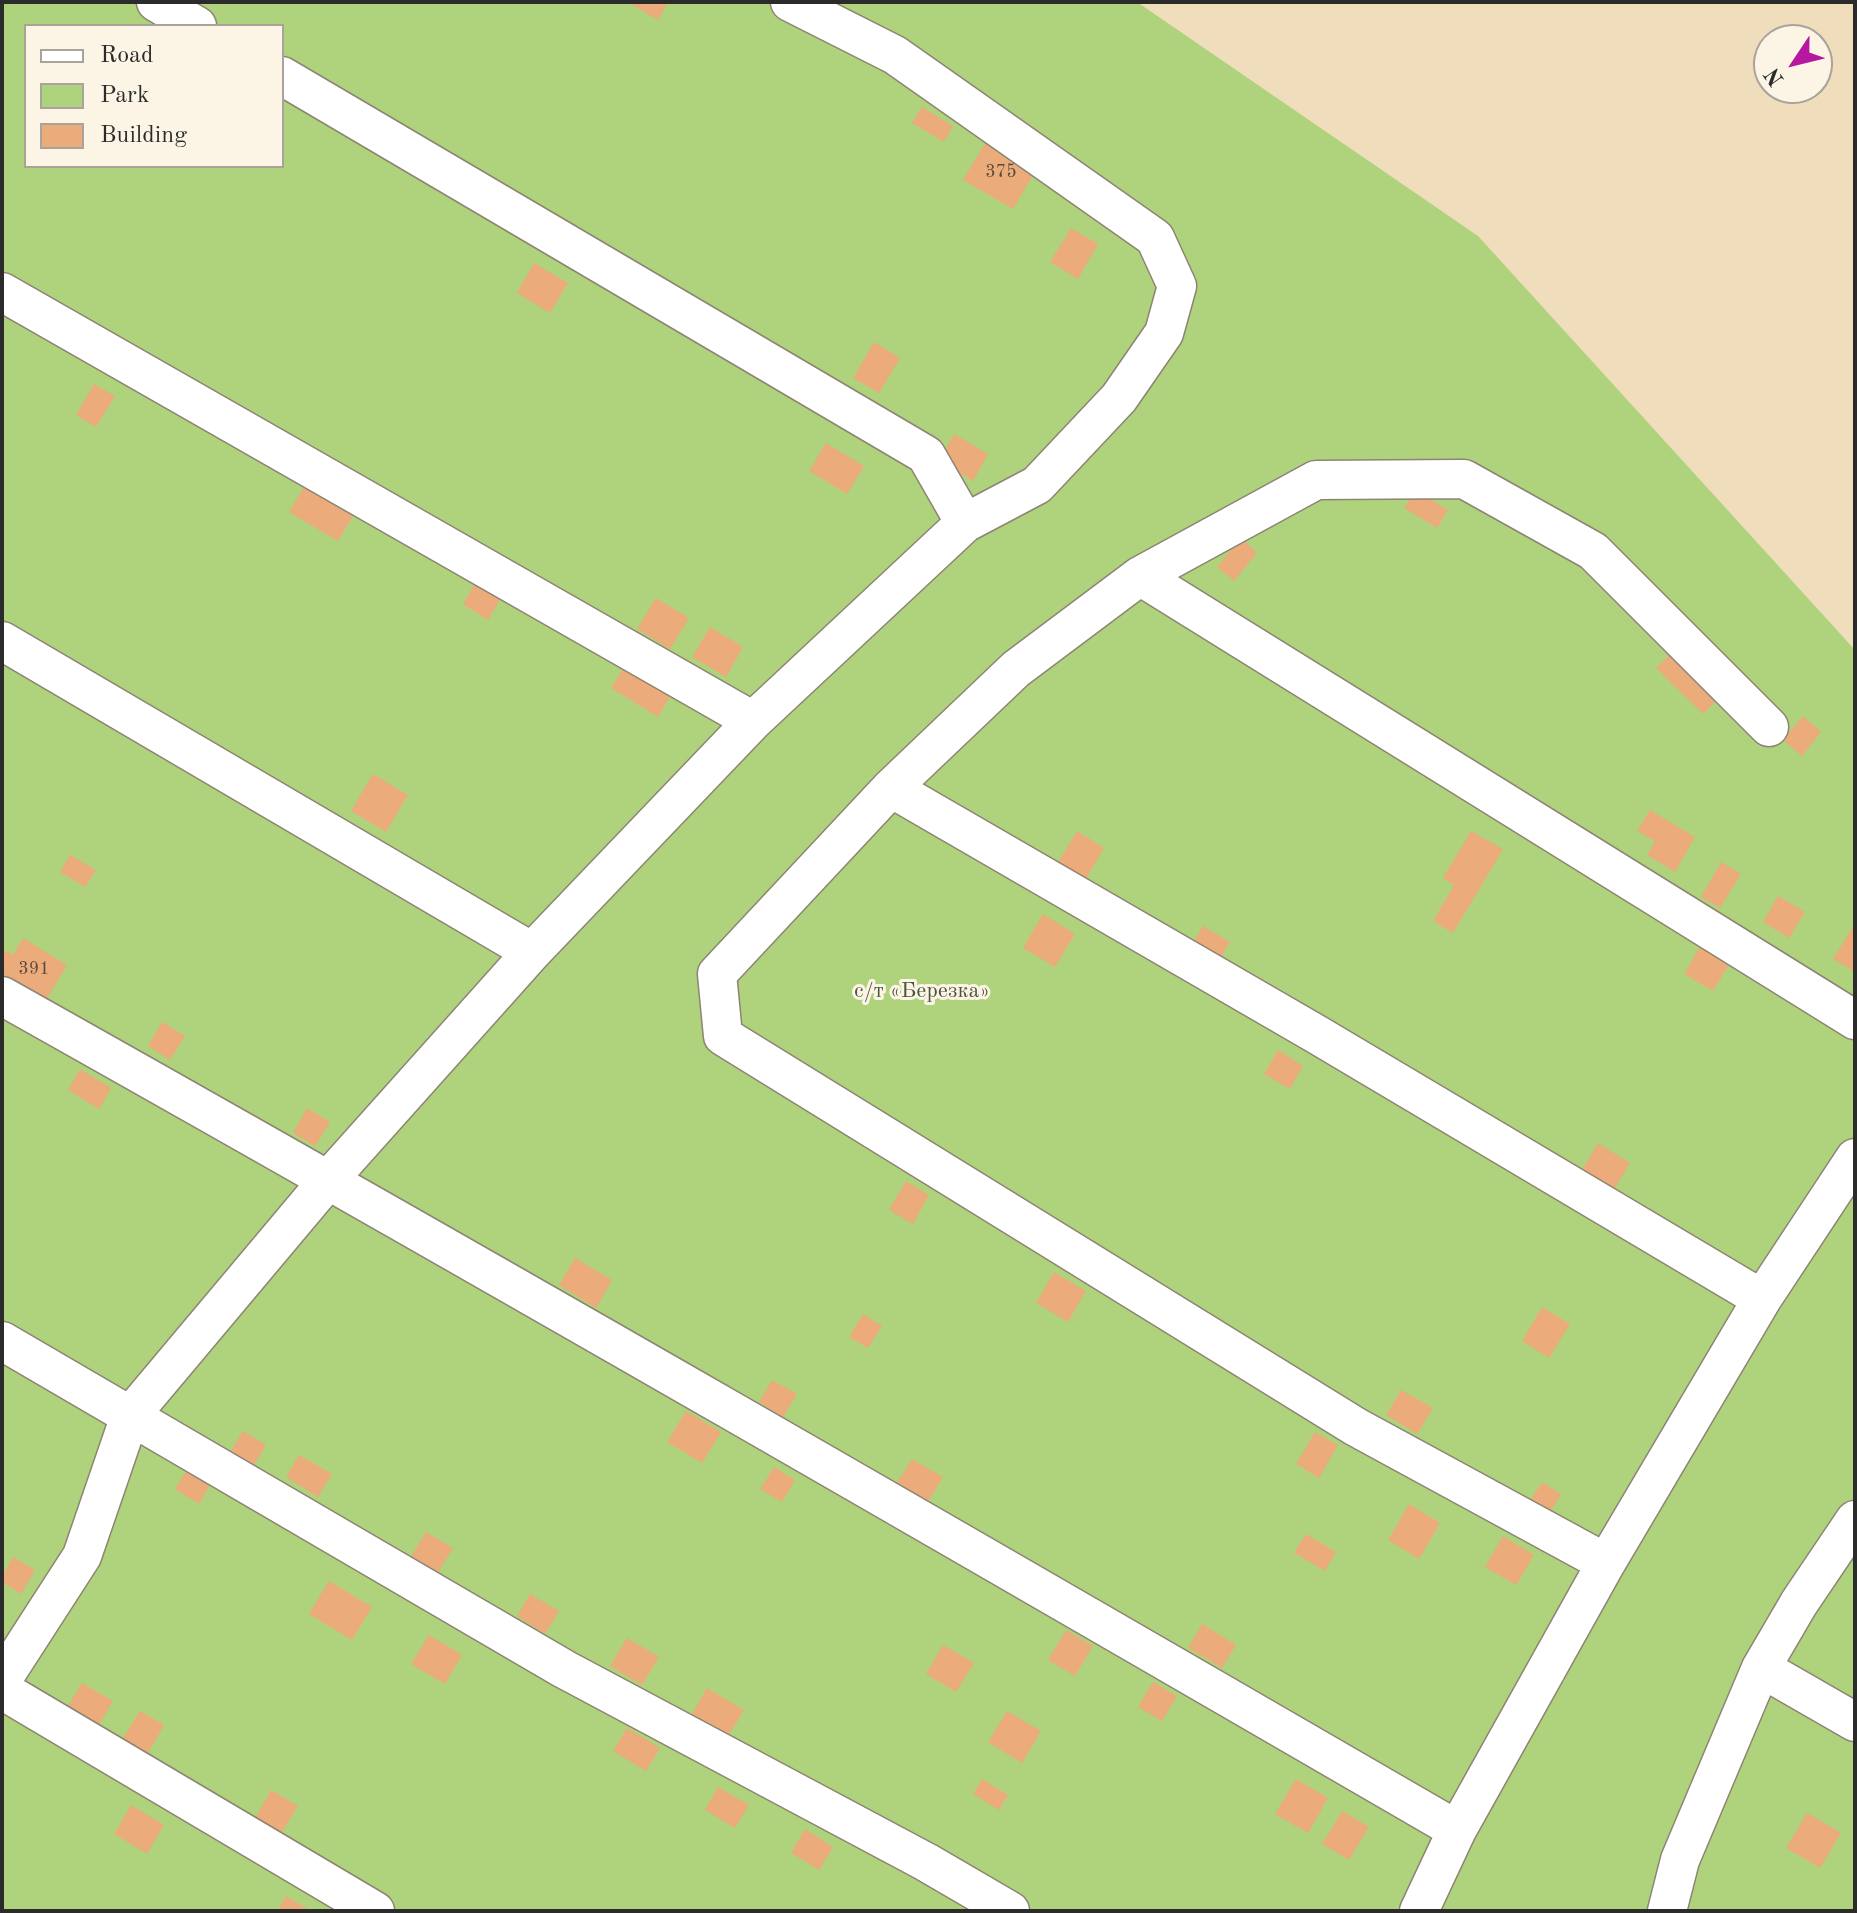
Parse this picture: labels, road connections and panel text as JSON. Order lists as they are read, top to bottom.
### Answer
{
  "parks": ["с/т «Березка»"],
  "house_numbers": ["375", "391"],
  "legend": ["Road", "Park", "Building"],
  "north": "bottom left"
}
